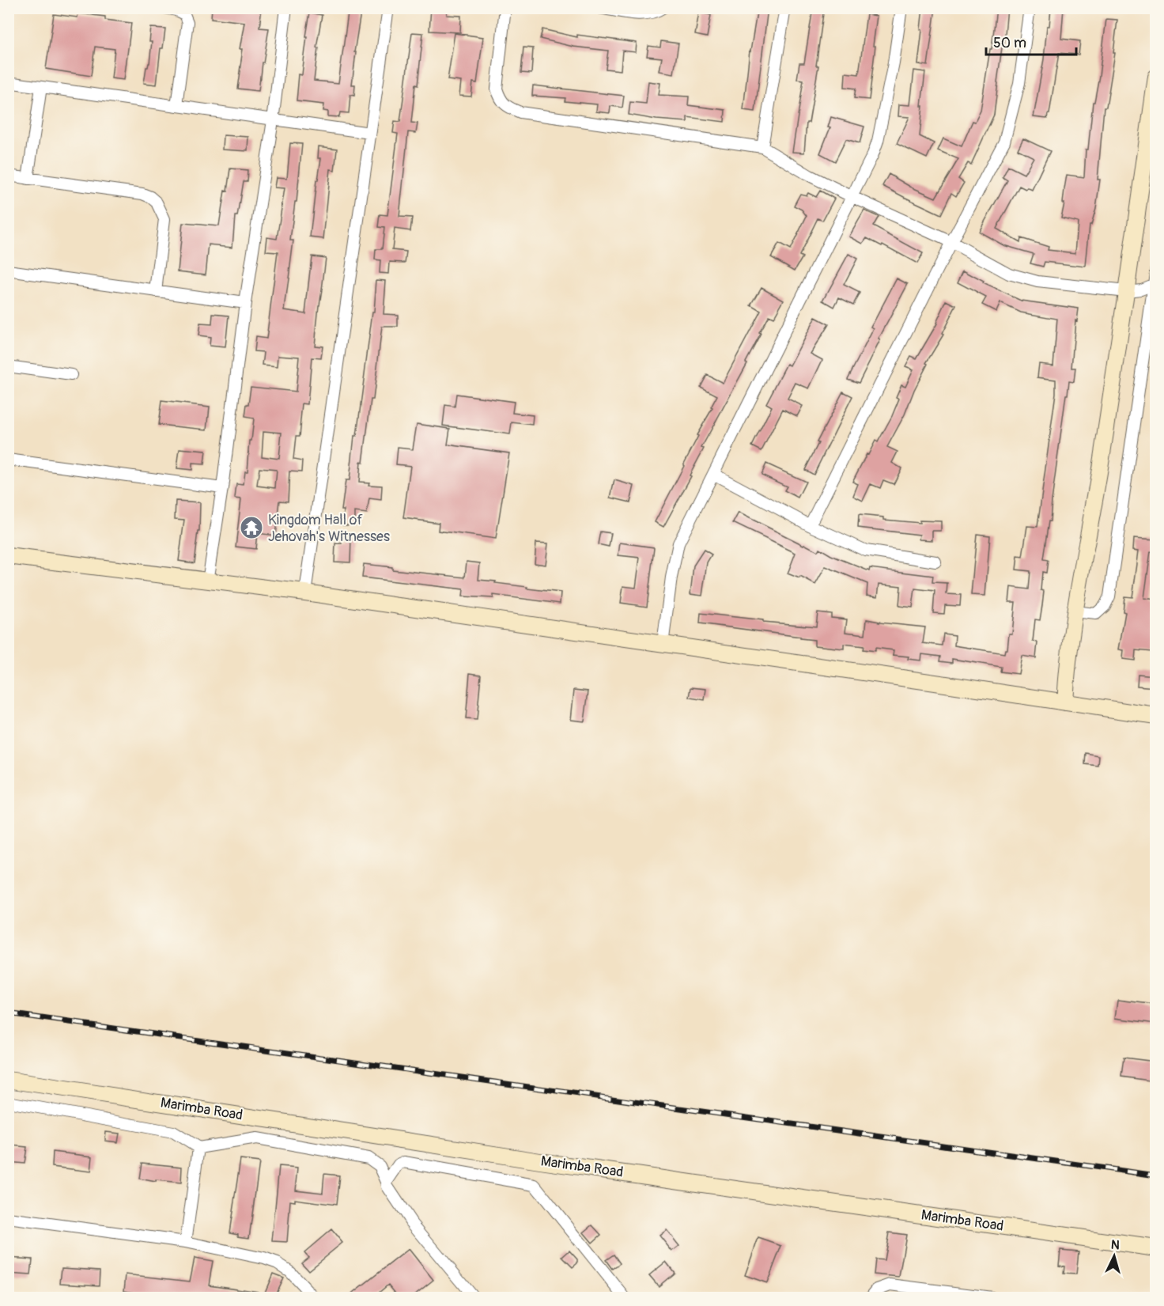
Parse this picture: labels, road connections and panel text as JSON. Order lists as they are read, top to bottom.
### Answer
{
  "streets": {
    "street": ["Marimba Road"]
  },
  "places": {
    "temple": ["Kingdom Hall of Jehovah's Witnesses"]
  },
  "scale_bar": "50 m",
  "north": "top"
}
